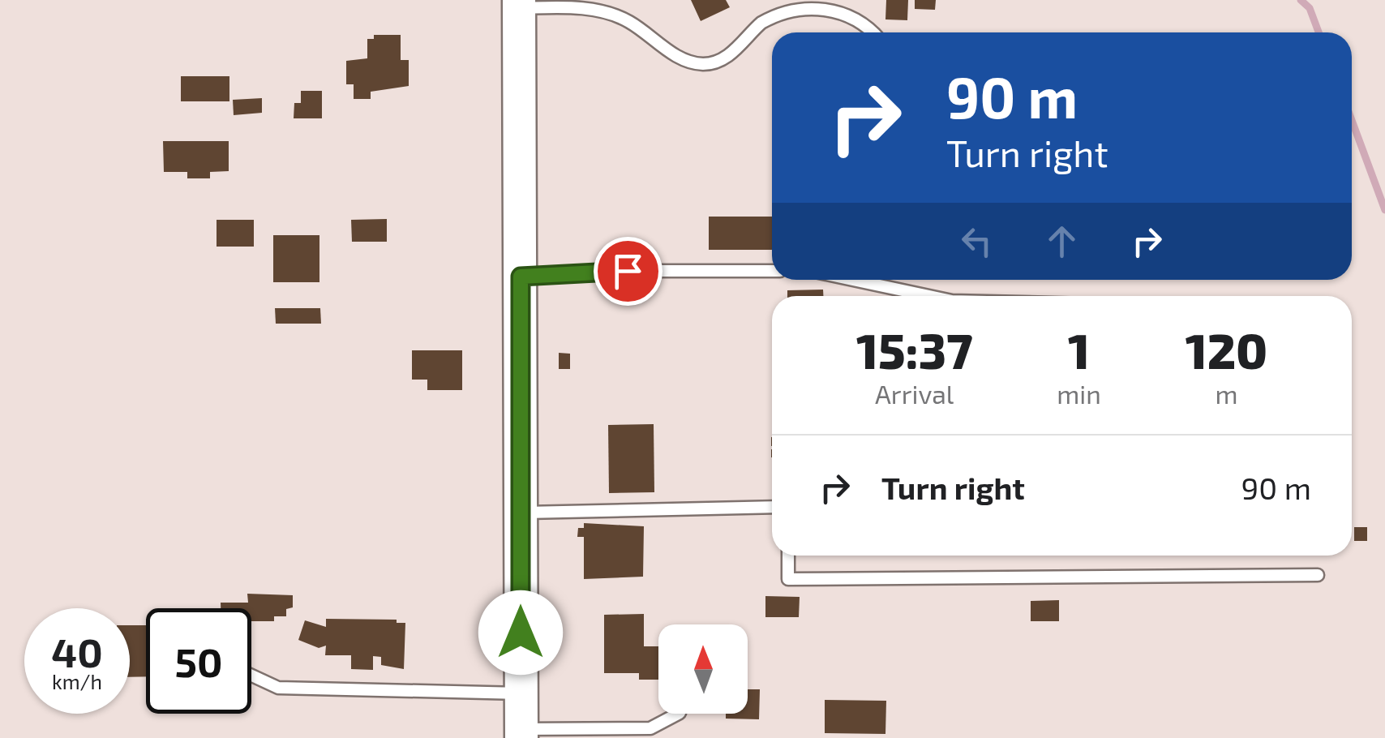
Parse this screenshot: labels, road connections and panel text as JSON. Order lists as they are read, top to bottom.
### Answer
{
  "north": "top",
  "page": {
    "turn": ["90 m", "Turn right"],
    "eta": [
      "15:37",
      "Arrival",
      "1",
      "min",
      "120",
      "m"
    ],
    "list": [
      {
        "name": "Turn right",
        "value": "90 m"
      }
    ],
    "speed": "40 km/h",
    "limit": "50"
  }
}
